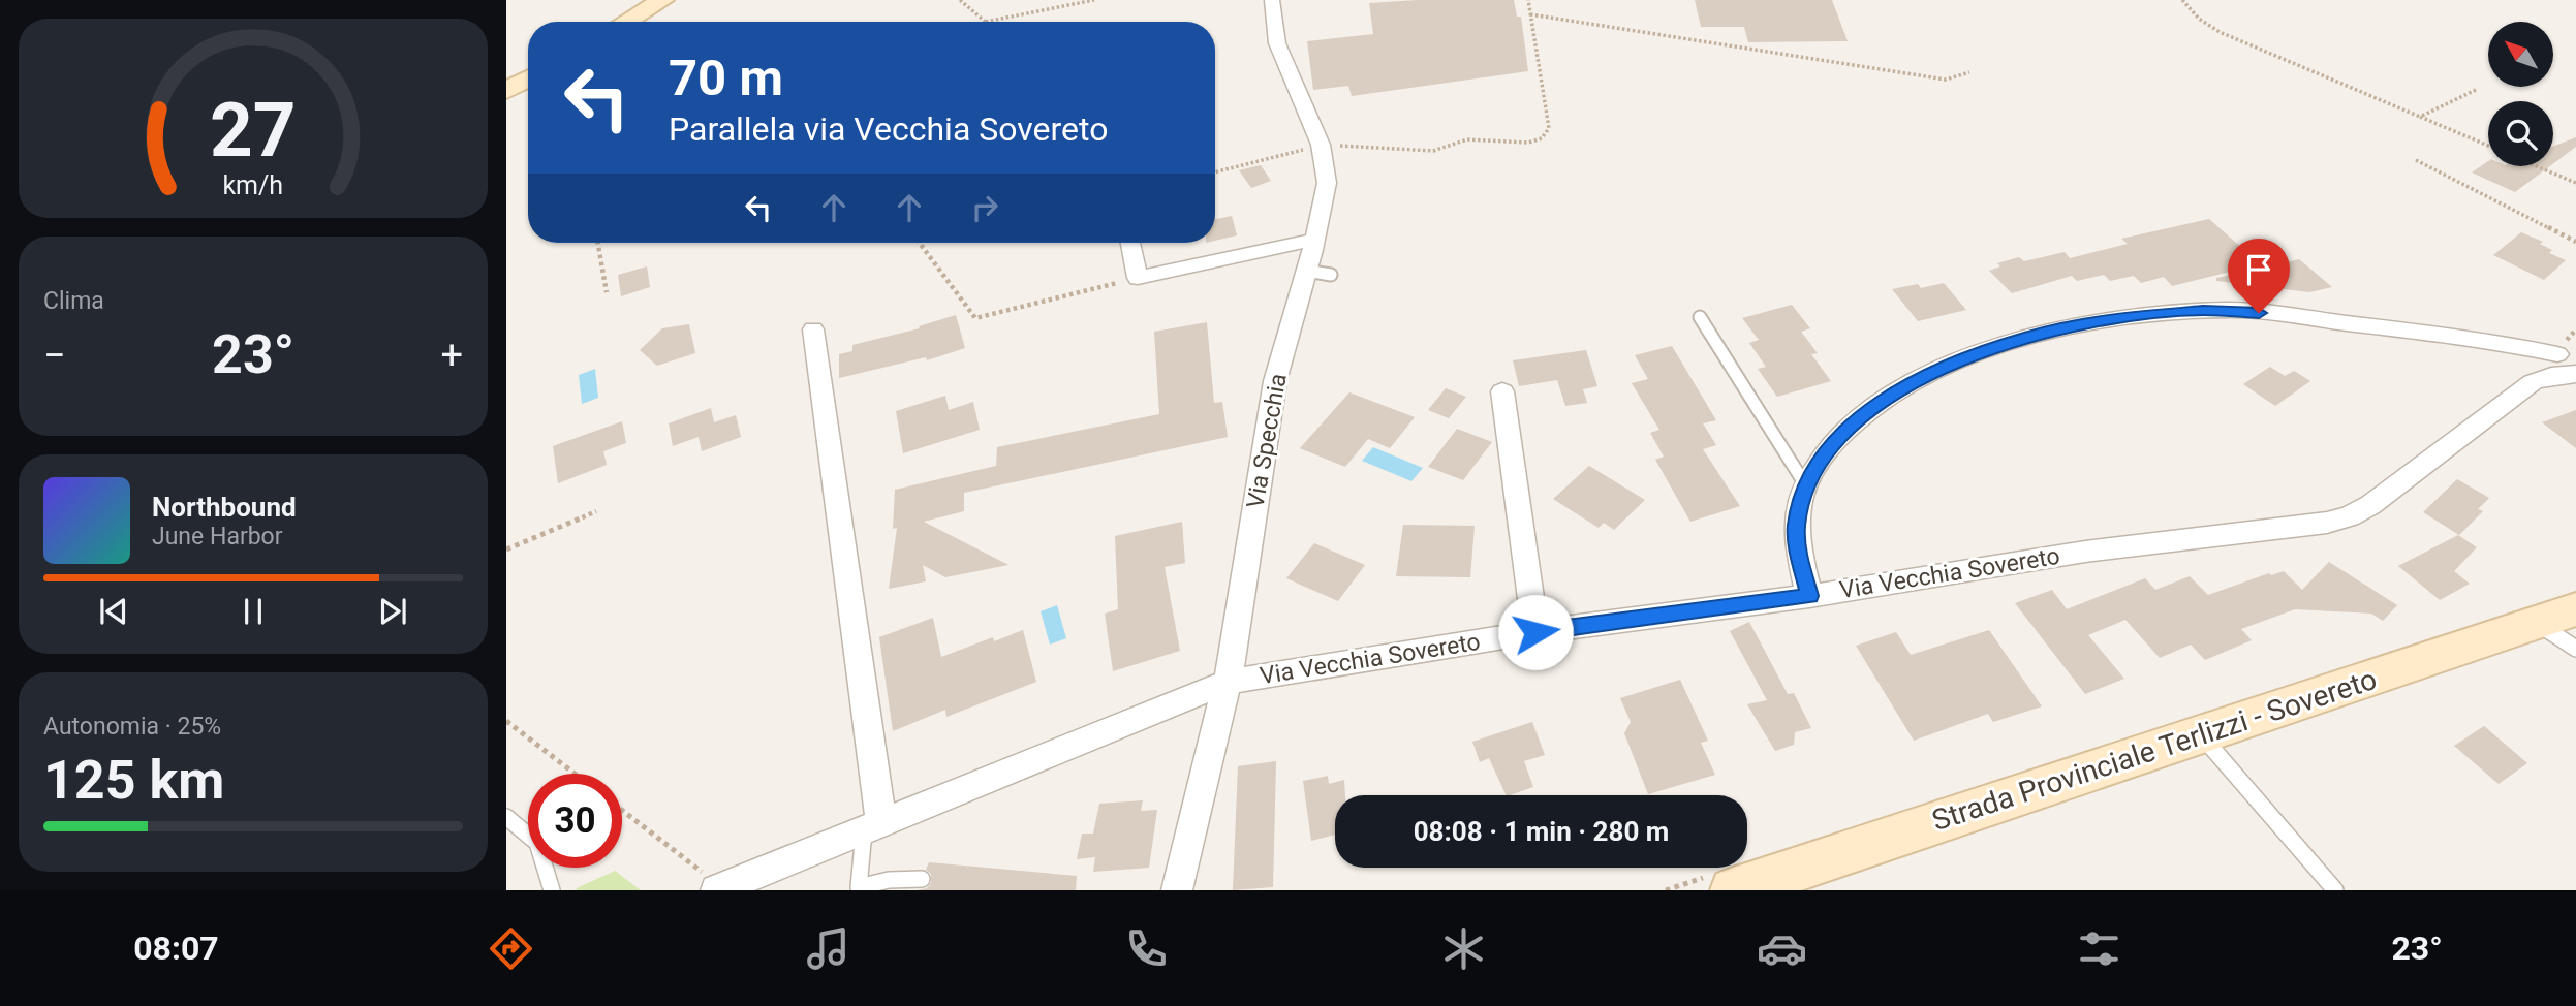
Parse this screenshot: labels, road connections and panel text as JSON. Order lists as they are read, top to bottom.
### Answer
{
  "streets": {
    "main road": ["Strada Provinciale Terlizzi - Sovereto"],
    "street": ["Via Specchia", "Via Vecchia Sovereto"]
  },
  "crossings": [
    ["Via Specchia", "Via Vecchia Sovereto"]
  ],
  "north": "top left",
  "page": {
    "turn": ["70 m", "Parallela via Vecchia Sovereto"],
    "tile": [
      "Clima",
      ["Autonomia · 25%", "125 km"]
    ],
    "heat": ["−", "23°", "+"],
    "song": ["Northbound", "June Harbor"],
    "limit": "30",
    "trip": "08:08 · 1 min · 280 m",
    "tabs": ["08:07", "23°"],
    "gauge": ["27", "km/h"]
  }
}
